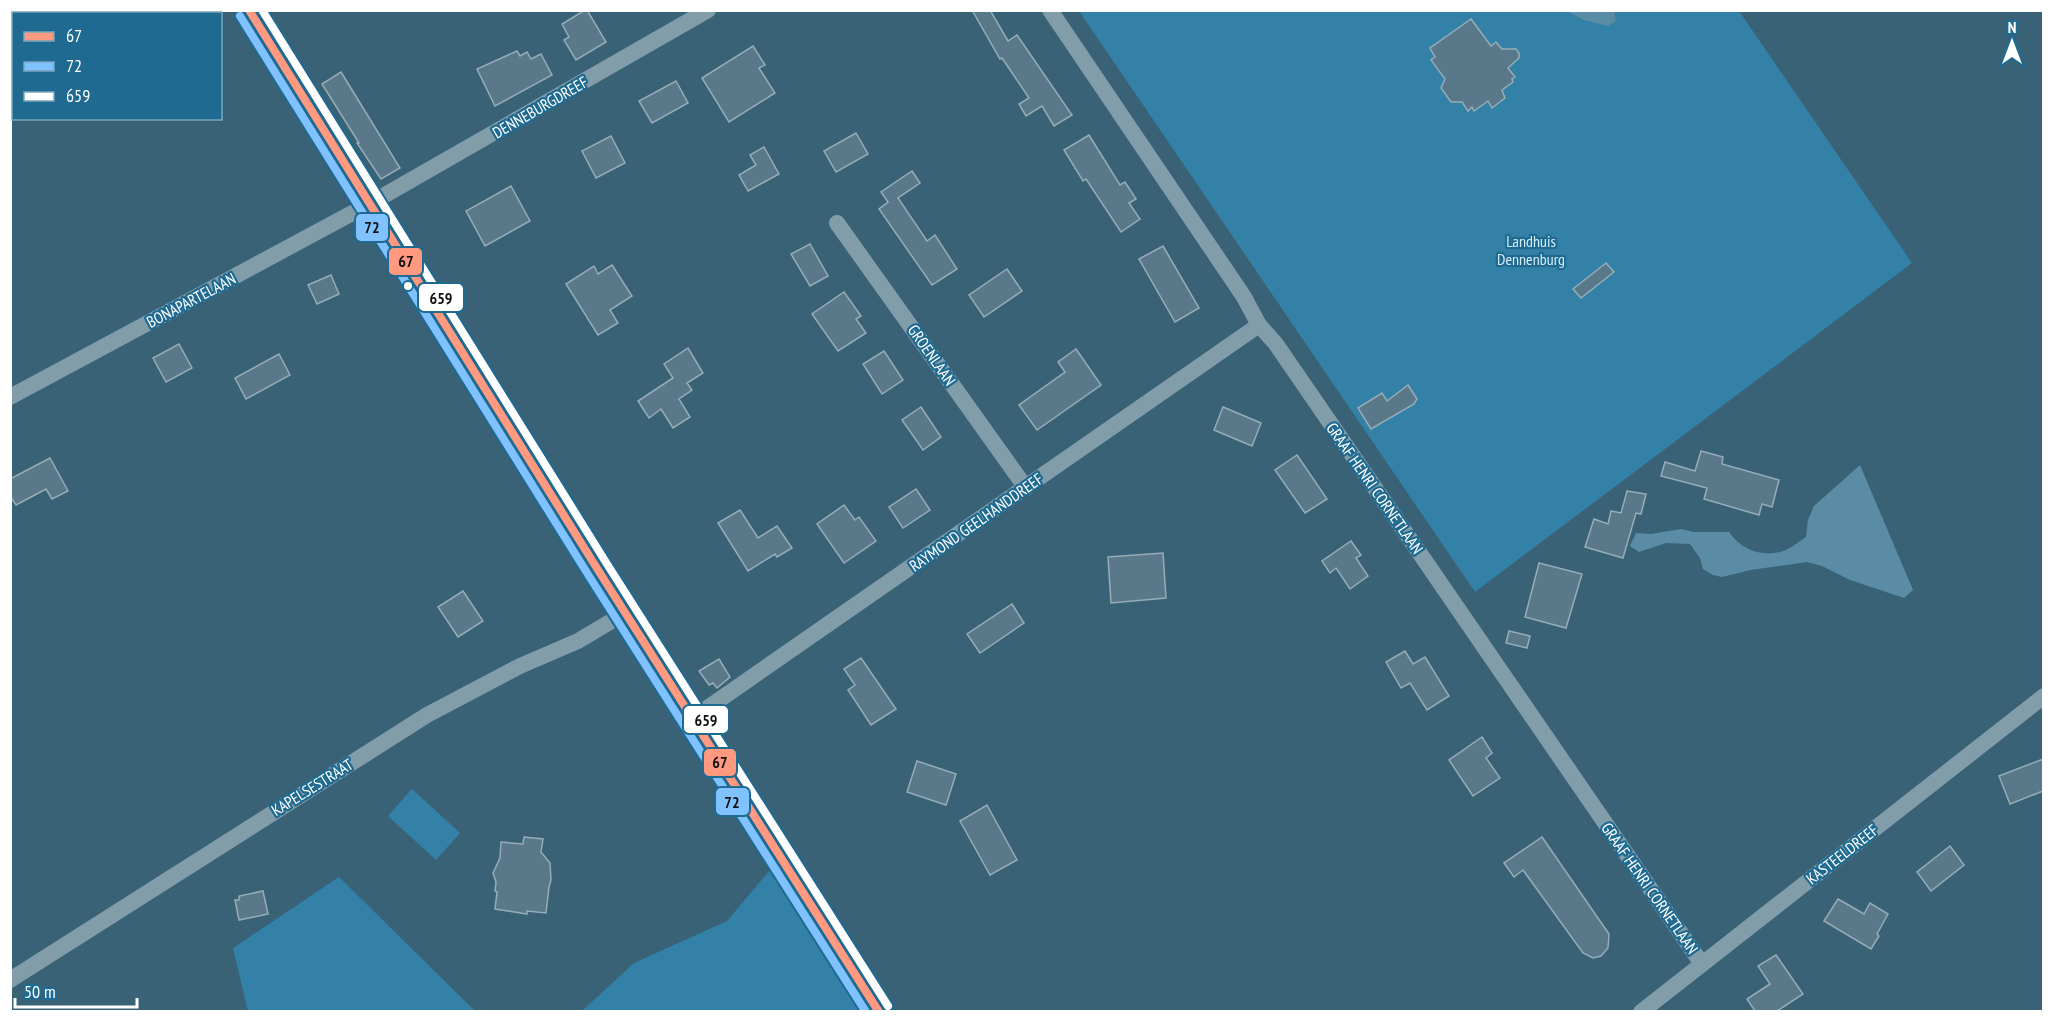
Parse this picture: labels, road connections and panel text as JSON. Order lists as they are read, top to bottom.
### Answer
{
  "streets": {
    "street": [
      "DENNEBURGDREEF",
      "BONAPARTELAAN",
      "GROENLAAN",
      "GRAAF HENRI CORNETLAAN",
      "RAYMOND GEELHANDDREEF",
      "KAPELSESTRAAT",
      "KASTEELDREEF"
    ]
  },
  "crossings": [
    ["DENNEBURGDREEF", "BONAPARTELAAN"],
    ["GROENLAAN", "RAYMOND GEELHANDDREEF"],
    ["GRAAF HENRI CORNETLAAN", "RAYMOND GEELHANDDREEF"],
    ["GRAAF HENRI CORNETLAAN", "KASTEELDREEF"]
  ],
  "parks": ["Landhuis Dennenburg"],
  "lines": ["transit line 67", "transit line 659", "transit line 72"],
  "legend": ["67", "72", "659"],
  "scale_bar": "50 m",
  "north": "top"
}
